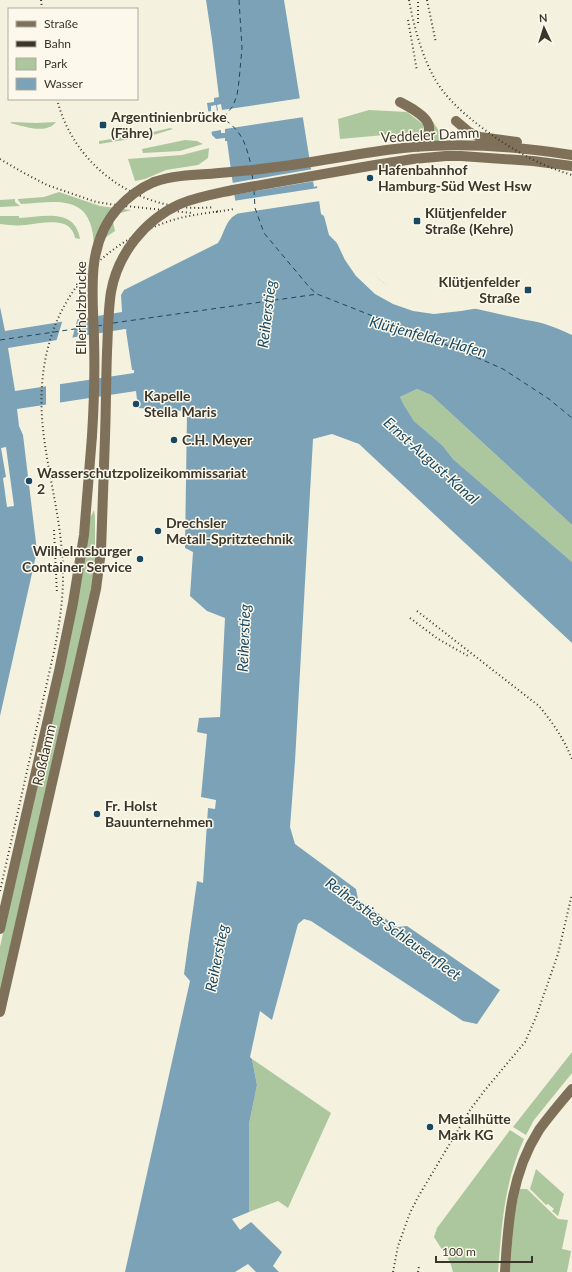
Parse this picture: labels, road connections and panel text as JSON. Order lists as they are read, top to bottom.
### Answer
{
  "streets": {
    "main road": ["Veddeler Damm", "Ellerholzbrücke", "Roßdamm"]
  },
  "crossings": [
    ["Veddeler Damm", "Ellerholzbrücke"],
    ["Ellerholzbrücke", "Roßdamm"]
  ],
  "water": [
    "Reiherstieg",
    "Klütjenfelder Hafen",
    "Ernst-August-Kanal",
    "Reiherstieg-Schleusenfleet"
  ],
  "places": {
    "transit": ["Argentinienbrücke (Fähre)", "Klütjenfelder Straße (Kehre)", "Klütjenfelder Straße"],
    "other": [
      "Hafenbahnhof Hamburg-Süd West Hsw",
      "Kapelle Stella Maris",
      "C.H. Meyer",
      "Wasserschutzpolizeikommissariat 2",
      "Drechsler Metall-Spritztechnik",
      "Wilhelmsburger Container Service",
      "Fr. Holst Bauunternehmen",
      "Metallhütte Mark KG"
    ]
  },
  "legend": [
    "Straße",
    "Bahn",
    "Park",
    "Wasser"
  ],
  "scale_bar": "100 m",
  "north": "top"
}
